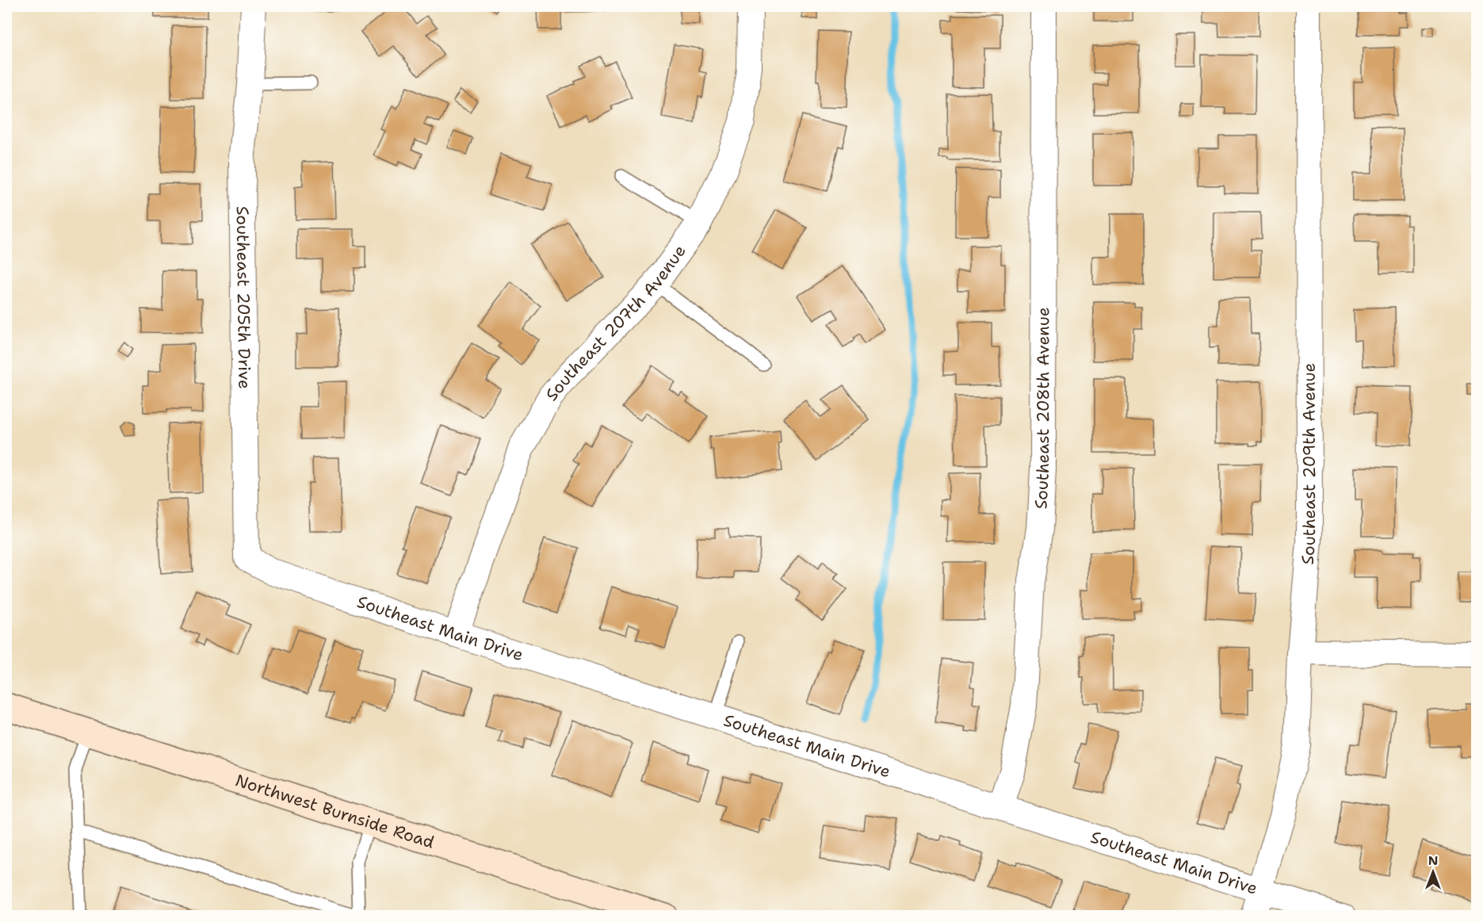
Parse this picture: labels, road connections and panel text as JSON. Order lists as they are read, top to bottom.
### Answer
{
  "streets": {
    "main road": ["Northwest Burnside Road"],
    "street": [
      "Southeast 205th Drive",
      "Southeast 207th Avenue",
      "Southeast 208th Avenue",
      "Southeast 209th Avenue",
      "Southeast Main Drive"
    ]
  },
  "crossings": [
    ["Southeast 205th Drive", "Southeast Main Drive"],
    ["Southeast 207th Avenue", "Southeast Main Drive"],
    ["Southeast 208th Avenue", "Southeast Main Drive"],
    ["Southeast 209th Avenue", "Southeast Main Drive"]
  ],
  "north": "top"
}
